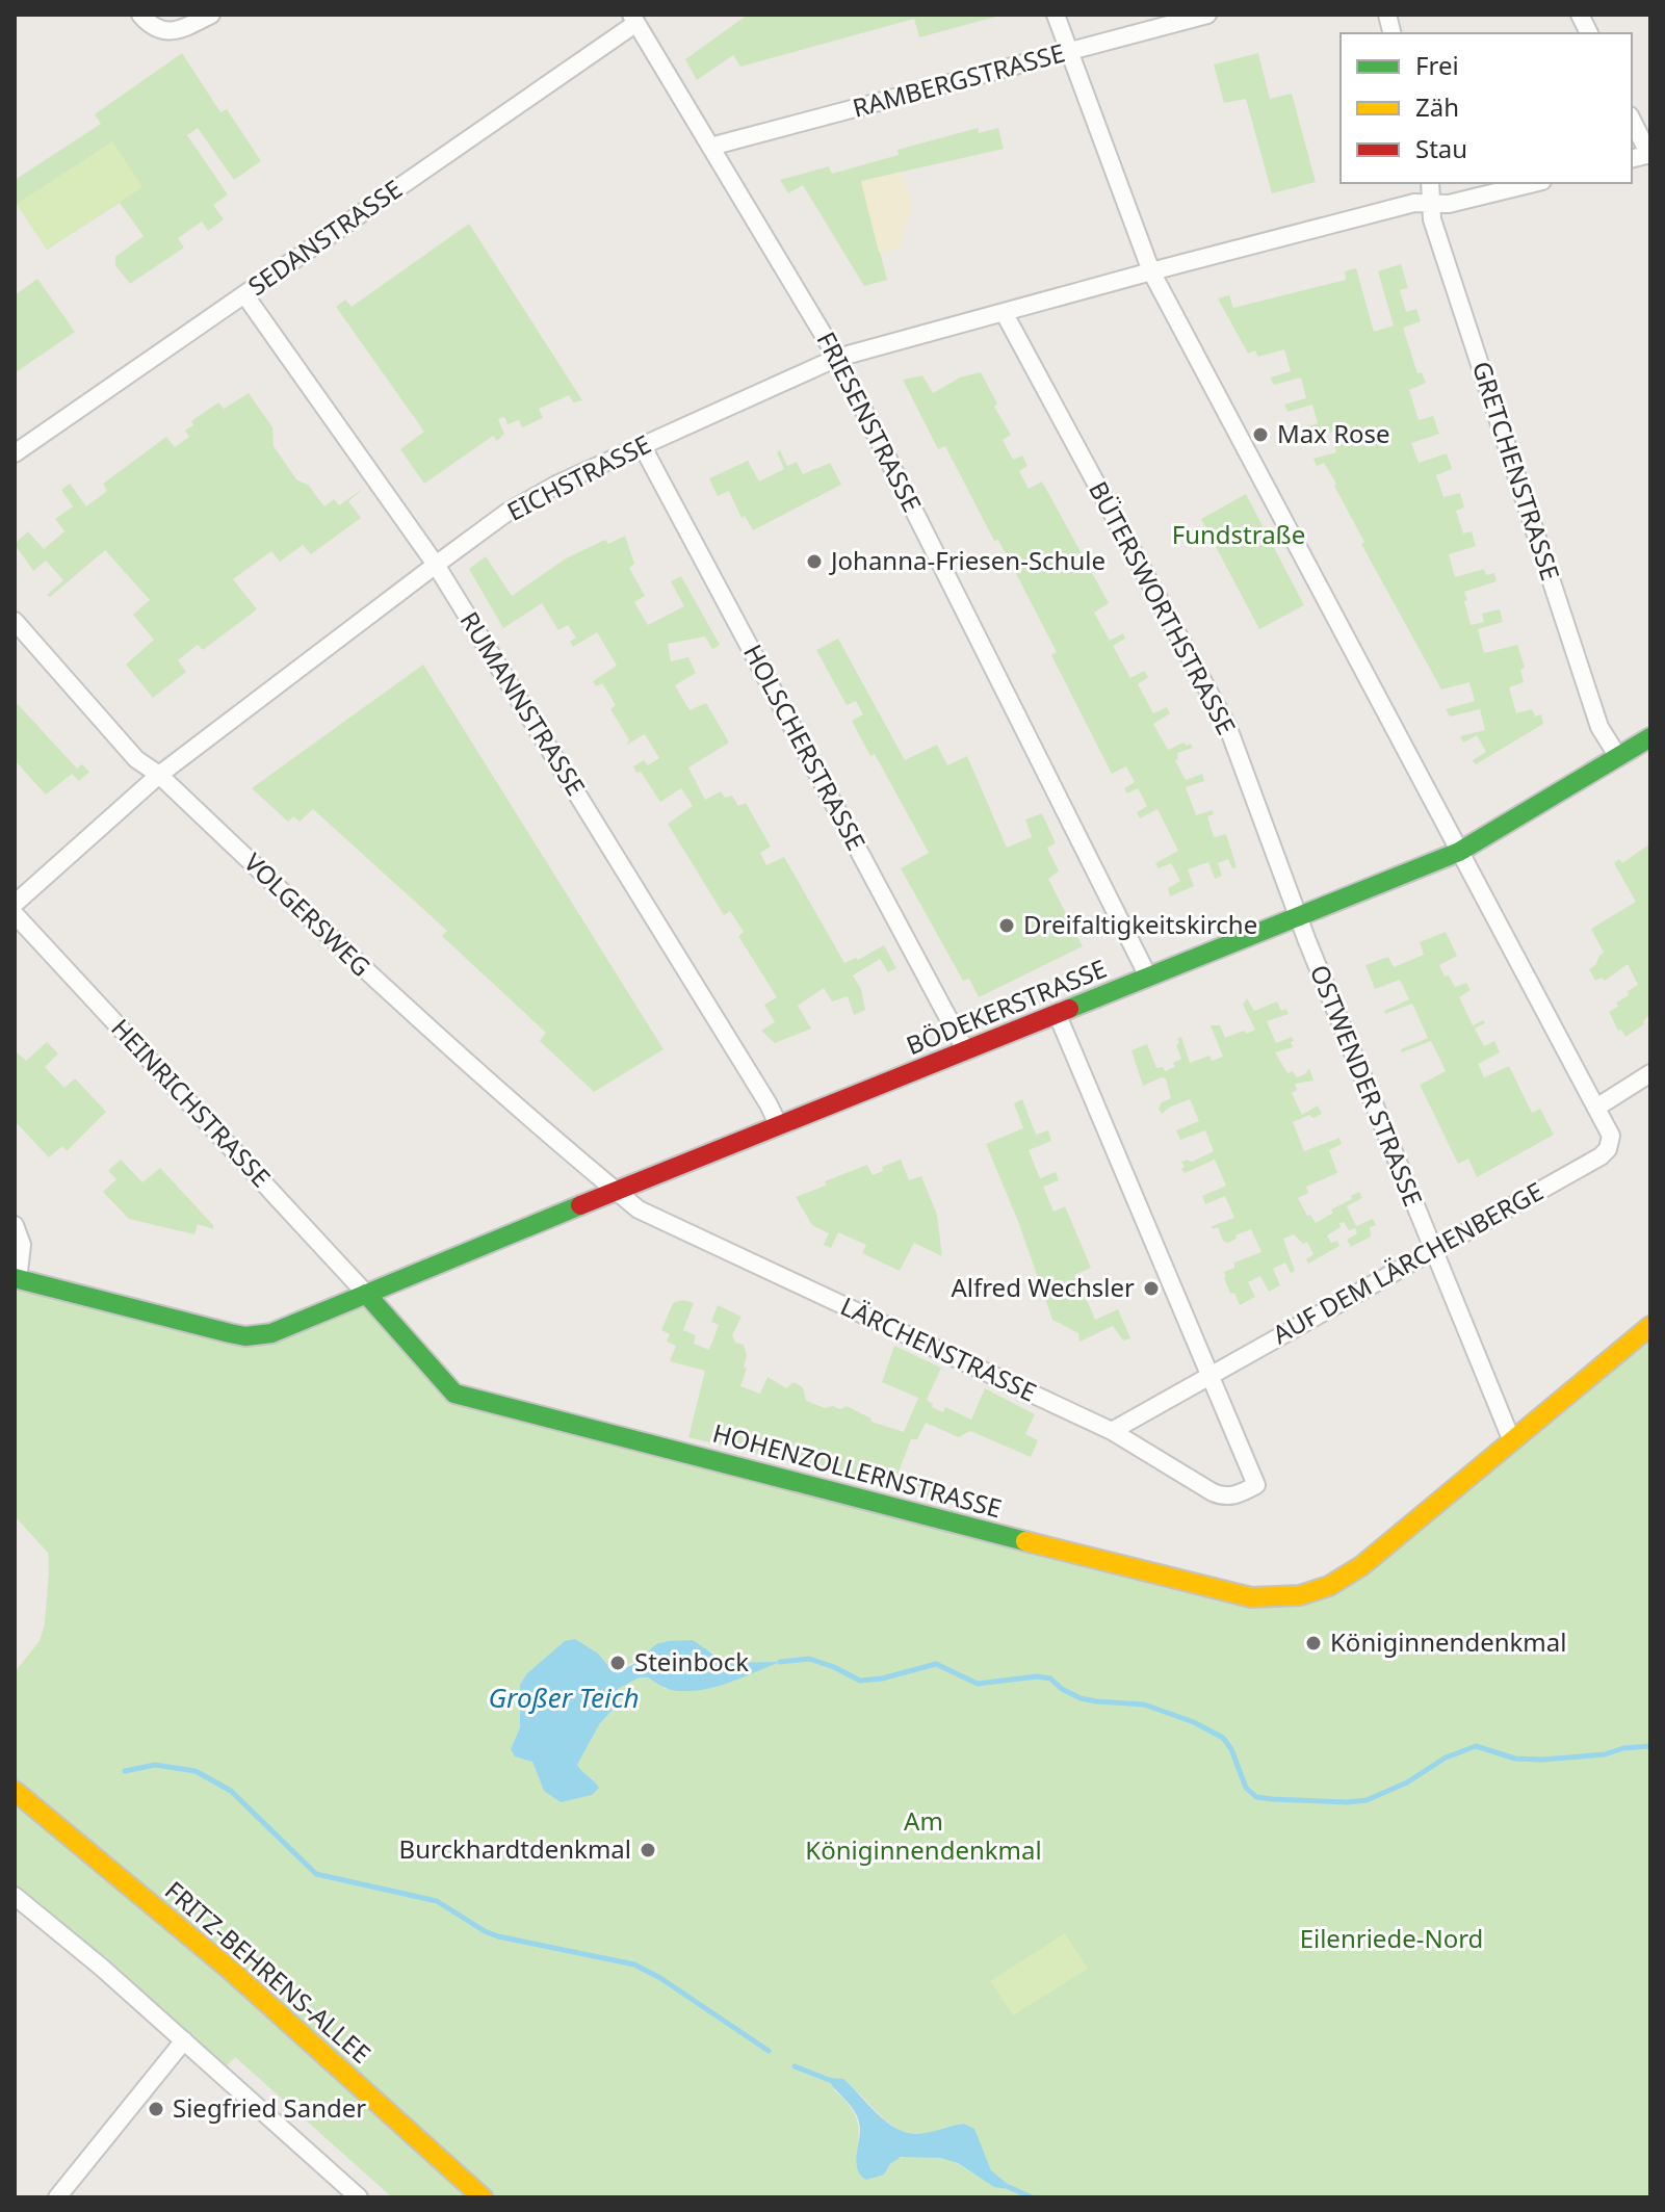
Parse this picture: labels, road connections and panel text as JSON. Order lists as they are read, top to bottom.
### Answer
{
  "streets": {
    "street": [
      "RAMBERGSTRASSE",
      "SEDANSTRASSE",
      "FRIESENSTRASSE",
      "GRETCHENSTRASSE",
      "EICHSTRASSE",
      "BÜTERSWORTHSTRASSE",
      "RUMANNSTRASSE",
      "HOLSCHERSTRASSE",
      "VOLGERSWEG",
      "BÖDEKERSTRASSE",
      "OSTWENDER STRASSE",
      "HEINRICHSTRASSE",
      "AUF DEM LÄRCHENBERGE",
      "LÄRCHENSTRASSE",
      "HOHENZOLLERNSTRASSE",
      "FRITZ-BEHRENS-ALLEE"
    ]
  },
  "crossings": [
    ["RAMBERGSTRASSE", "FRIESENSTRASSE"],
    ["SEDANSTRASSE", "FRIESENSTRASSE"],
    ["SEDANSTRASSE", "RUMANNSTRASSE"],
    ["FRIESENSTRASSE", "EICHSTRASSE"],
    ["FRIESENSTRASSE", "BÖDEKERSTRASSE"],
    ["GRETCHENSTRASSE", "EICHSTRASSE"],
    ["GRETCHENSTRASSE", "BÖDEKERSTRASSE"],
    ["EICHSTRASSE", "BÜTERSWORTHSTRASSE"],
    ["EICHSTRASSE", "RUMANNSTRASSE"],
    ["EICHSTRASSE", "HOLSCHERSTRASSE"],
    ["EICHSTRASSE", "VOLGERSWEG"],
    ["BÜTERSWORTHSTRASSE", "BÖDEKERSTRASSE"],
    ["BÜTERSWORTHSTRASSE", "OSTWENDER STRASSE"],
    ["RUMANNSTRASSE", "BÖDEKERSTRASSE"],
    ["HOLSCHERSTRASSE", "BÖDEKERSTRASSE"],
    ["VOLGERSWEG", "BÖDEKERSTRASSE"],
    ["VOLGERSWEG", "LÄRCHENSTRASSE"],
    ["BÖDEKERSTRASSE", "OSTWENDER STRASSE"],
    ["BÖDEKERSTRASSE", "HEINRICHSTRASSE"],
    ["BÖDEKERSTRASSE", "LÄRCHENSTRASSE"],
    ["BÖDEKERSTRASSE", "HOHENZOLLERNSTRASSE"],
    ["OSTWENDER STRASSE", "AUF DEM LÄRCHENBERGE"],
    ["OSTWENDER STRASSE", "HOHENZOLLERNSTRASSE"],
    ["HEINRICHSTRASSE", "HOHENZOLLERNSTRASSE"],
    ["AUF DEM LÄRCHENBERGE", "LÄRCHENSTRASSE"]
  ],
  "water": ["Großer Teich"],
  "parks": ["Fundstraße", "Am Königinnendenkmal", "Eilenriede-Nord"],
  "places": [
    "Max Rose",
    "Johanna-Friesen-Schule",
    "Dreifaltigkeitskirche",
    "Alfred Wechsler",
    "Königinnendenkmal",
    "Steinbock",
    "Burckhardtdenkmal",
    "Siegfried Sander"
  ],
  "legend": ["Frei", "Zäh", "Stau"]
}
